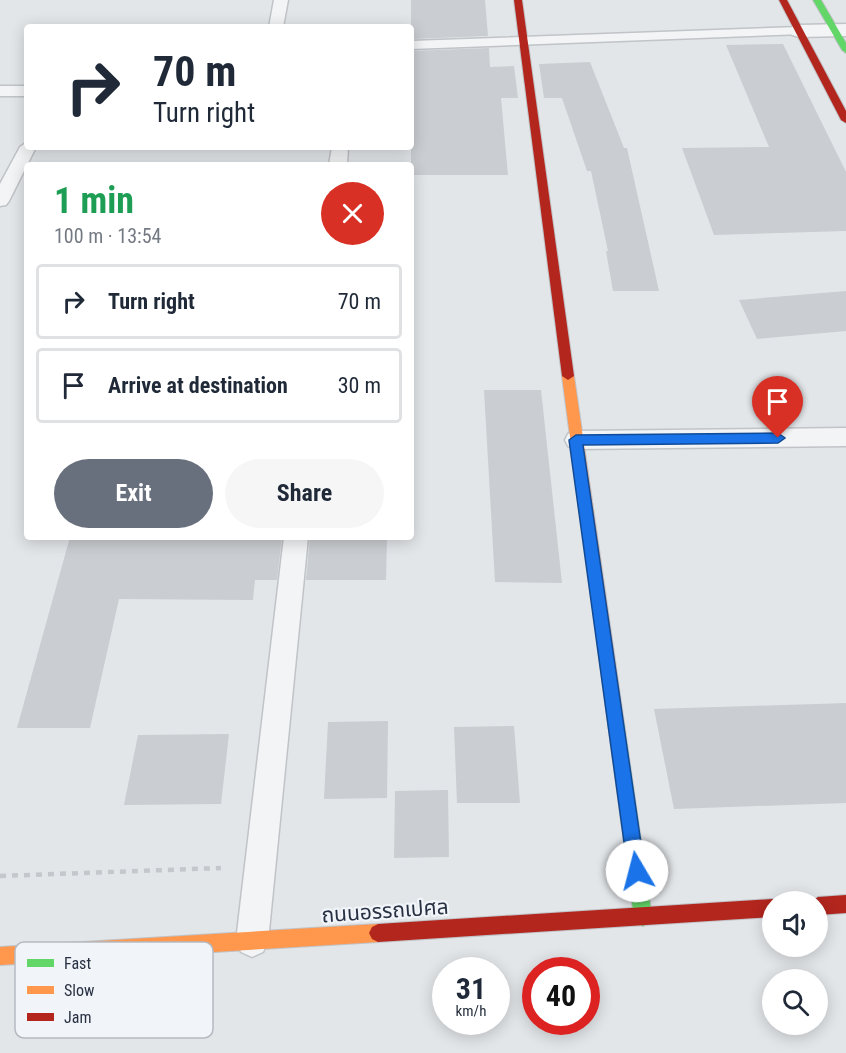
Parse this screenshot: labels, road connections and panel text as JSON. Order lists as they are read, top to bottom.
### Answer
{
  "streets": {
    "street": ["ถนนอรรถเปศล"]
  },
  "legend": ["Fast", "Slow", "Jam"],
  "page": {
    "turn": ["70 m", "Turn right"],
    "heading": ["1 min", "100 m · 13:54"],
    "list": [
      {
        "name": "Turn right",
        "value": "70 m"
      },
      {
        "name": "Arrive at destination",
        "value": "30 m"
      }
    ],
    "buttons": ["Exit", "Share"],
    "speed": "31 km/h",
    "limit": "40"
  }
}
